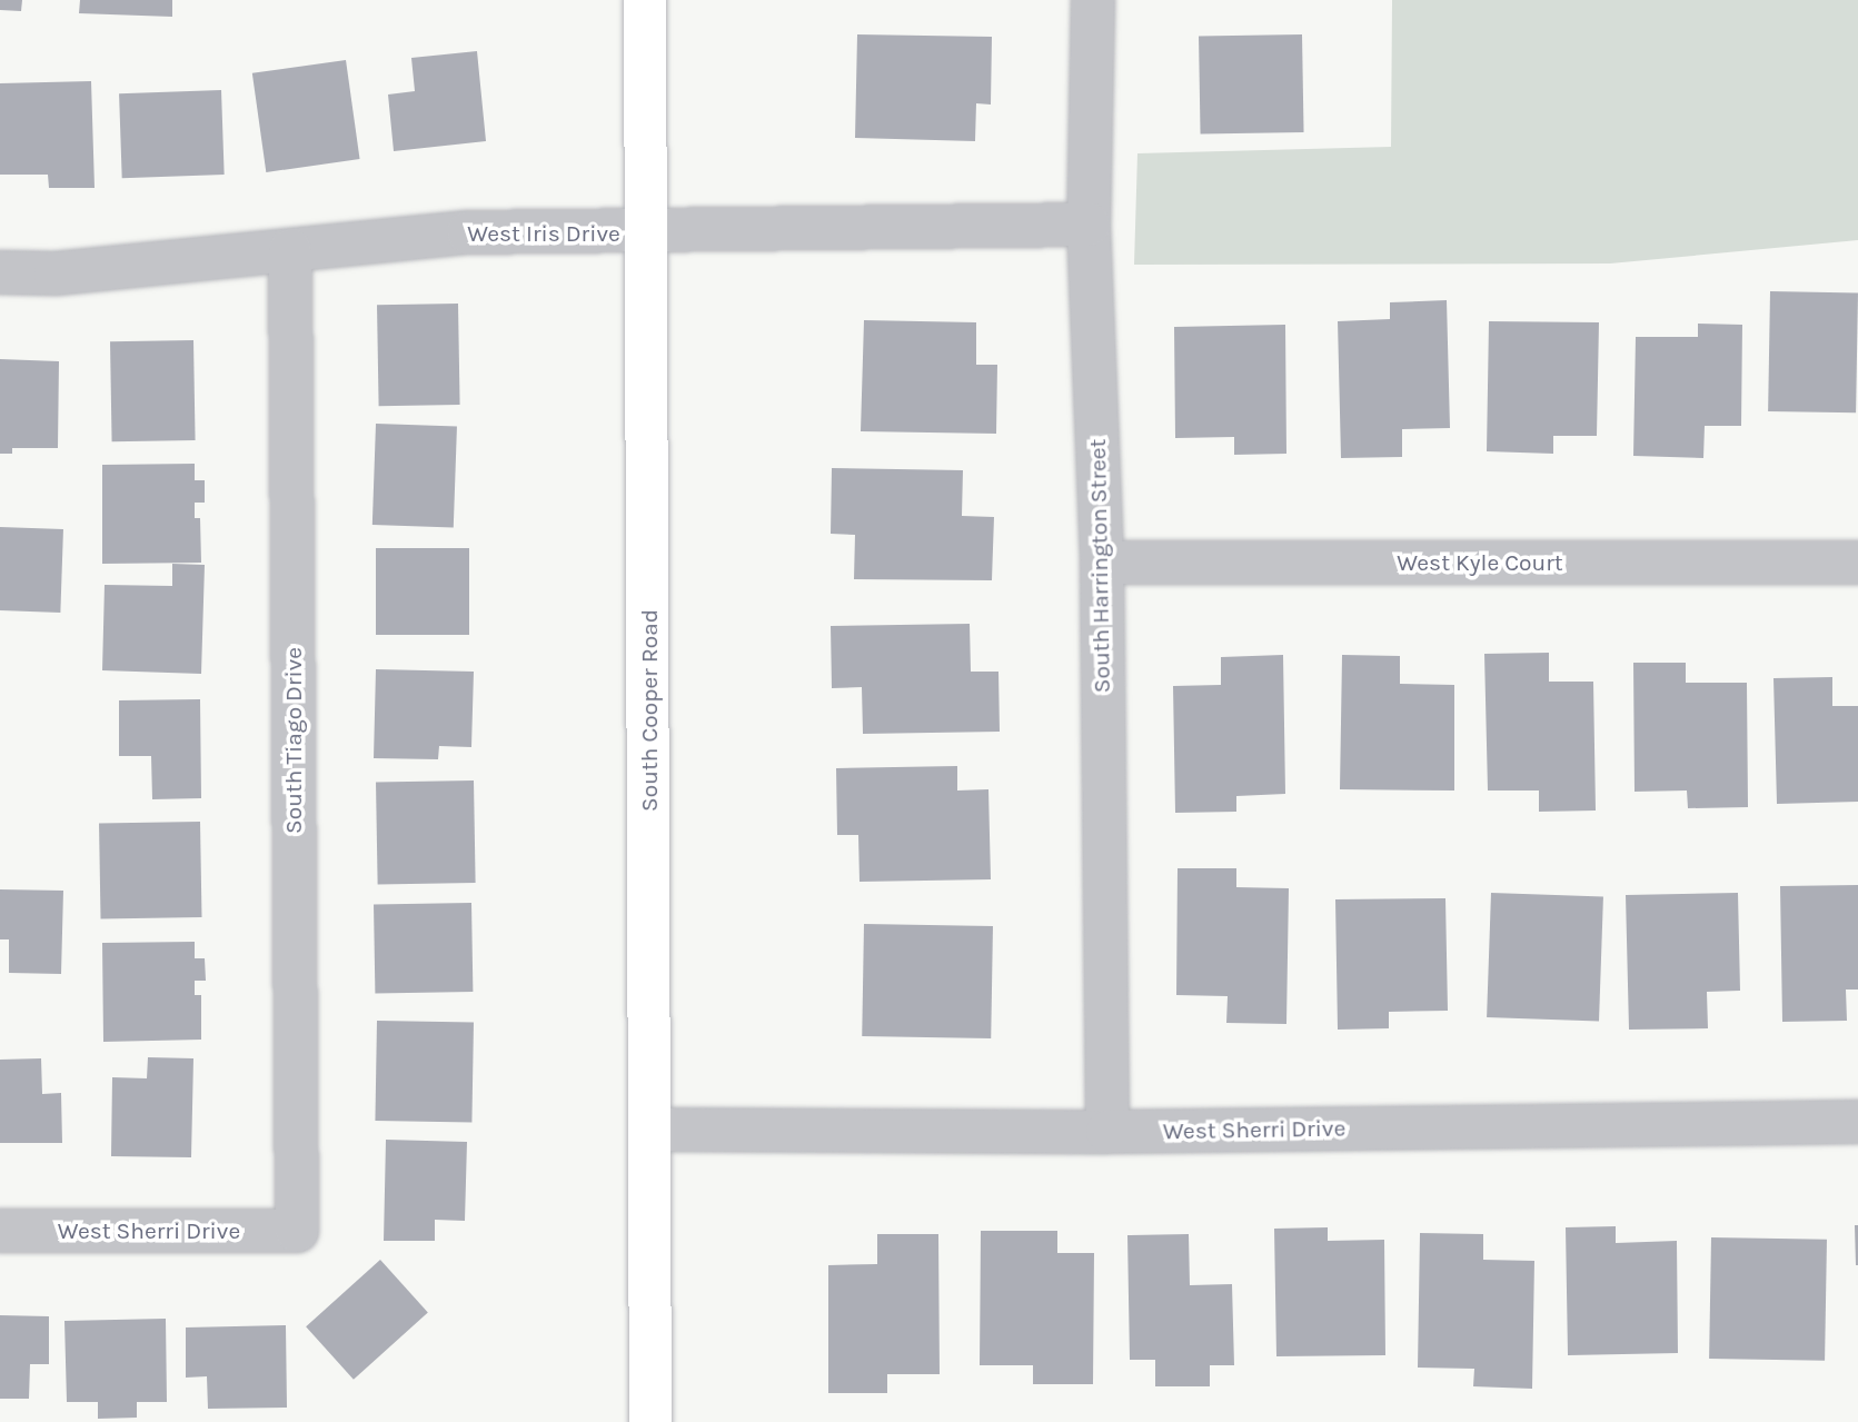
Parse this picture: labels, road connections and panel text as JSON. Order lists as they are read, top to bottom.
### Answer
{
  "streets": {
    "main road": ["South Cooper Road"],
    "street": [
      "West Iris Drive",
      "West Kyle Court",
      "South Harrington Street",
      "South Tiago Drive",
      "West Sherri Drive"
    ]
  },
  "crossings": [
    ["West Iris Drive", "South Harrington Street"],
    ["West Iris Drive", "South Cooper Road"],
    ["West Iris Drive", "South Tiago Drive"],
    ["West Kyle Court", "South Harrington Street"],
    ["South Harrington Street", "West Sherri Drive"],
    ["South Cooper Road", "West Sherri Drive"],
    ["South Tiago Drive", "West Sherri Drive"]
  ]
}
